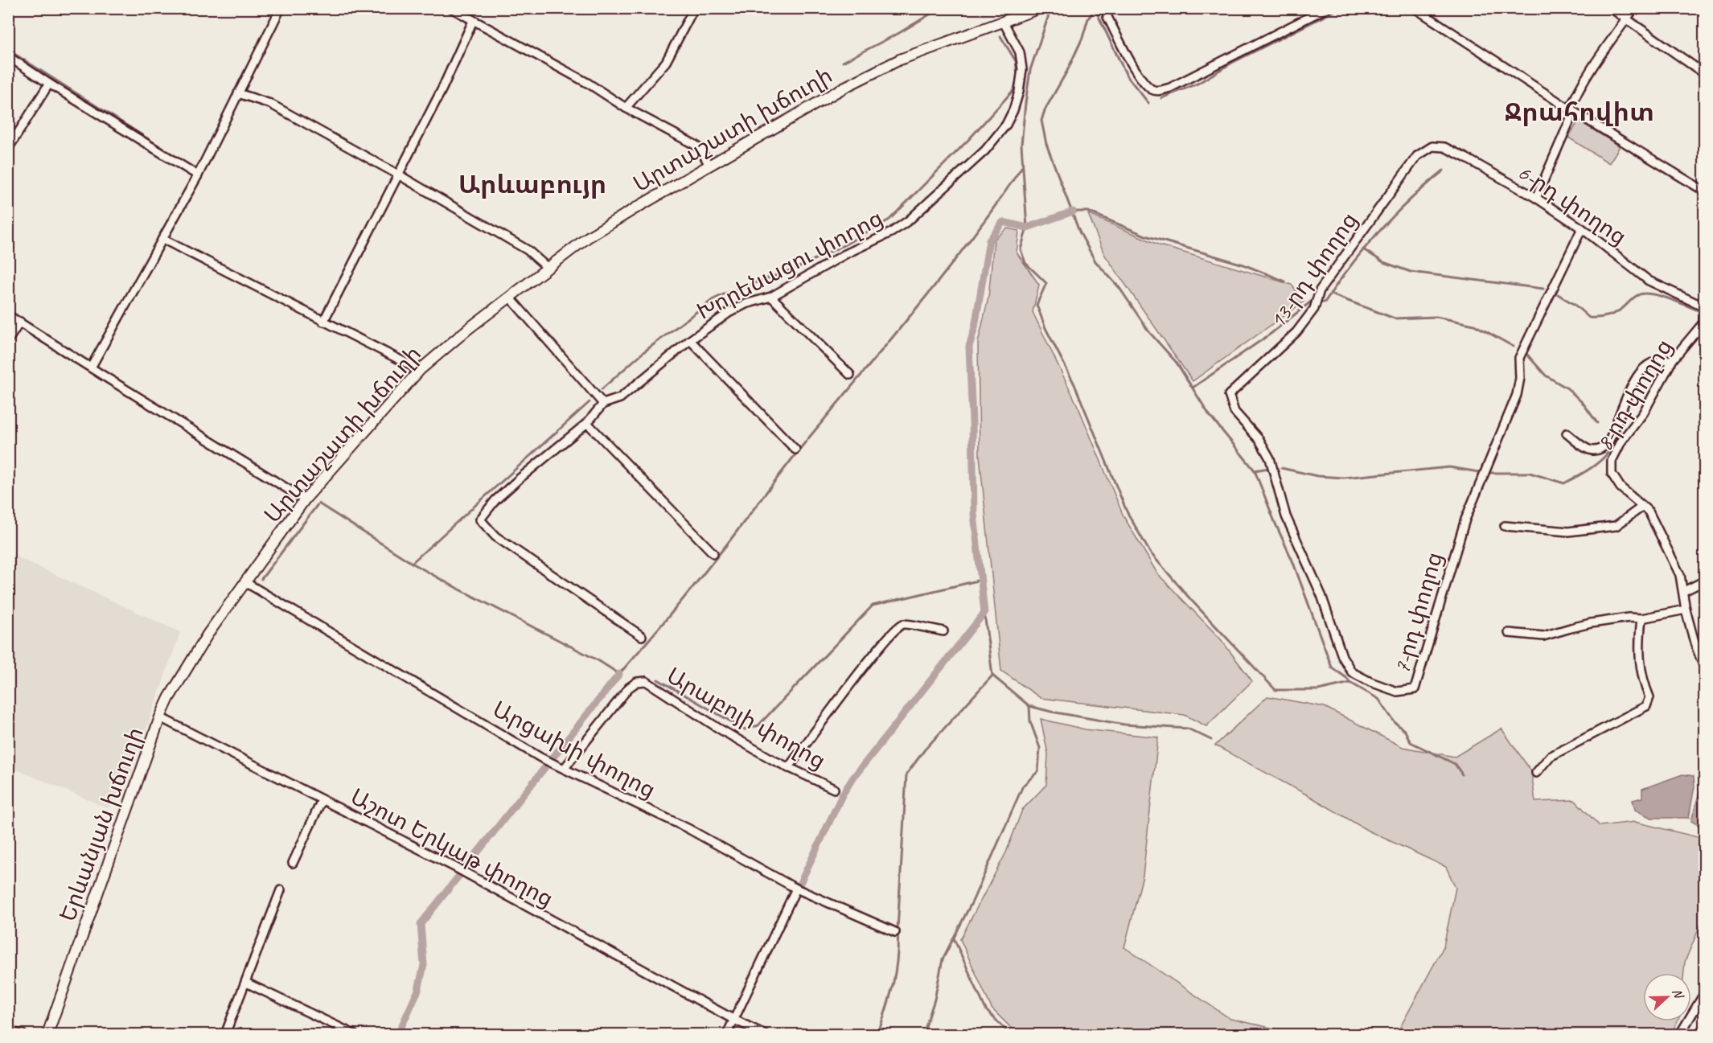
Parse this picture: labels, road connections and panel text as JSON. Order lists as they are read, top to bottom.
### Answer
{
  "streets": {
    "main road": ["Արտաշատի խճուղի", "Երևանյան խճուղի"],
    "street": [
      "6-րդ փողոց",
      "Խորենացու փողոց",
      "13-րդ փողոց",
      "8-րդ փողոց",
      "7-րդ փողոց",
      "Արաբոյի փողոց",
      "Արցախի փողոց",
      "Աշոտ Երկաթ փողոց"
    ]
  },
  "crossings": [
    ["Արտաշատի խճուղի", "Խորենացու փողոց"],
    ["Արտաշատի խճուղի", "Արցախի փողոց"],
    ["Արտաշատի խճուղի", "Երևանյան խճուղի"],
    ["6-րդ փողոց", "13-րդ փողոց"],
    ["6-րդ փողոց", "7-րդ փողոց"],
    ["13-րդ փողոց", "7-րդ փողոց"],
    ["Արաբոյի փողոց", "Արցախի փողոց"],
    ["Երևանյան խճուղի", "Աշոտ Երկաթ փողոց"]
  ],
  "districts": ["Ջրահովիտ", "Արևաբույր"],
  "north": "right"
}
